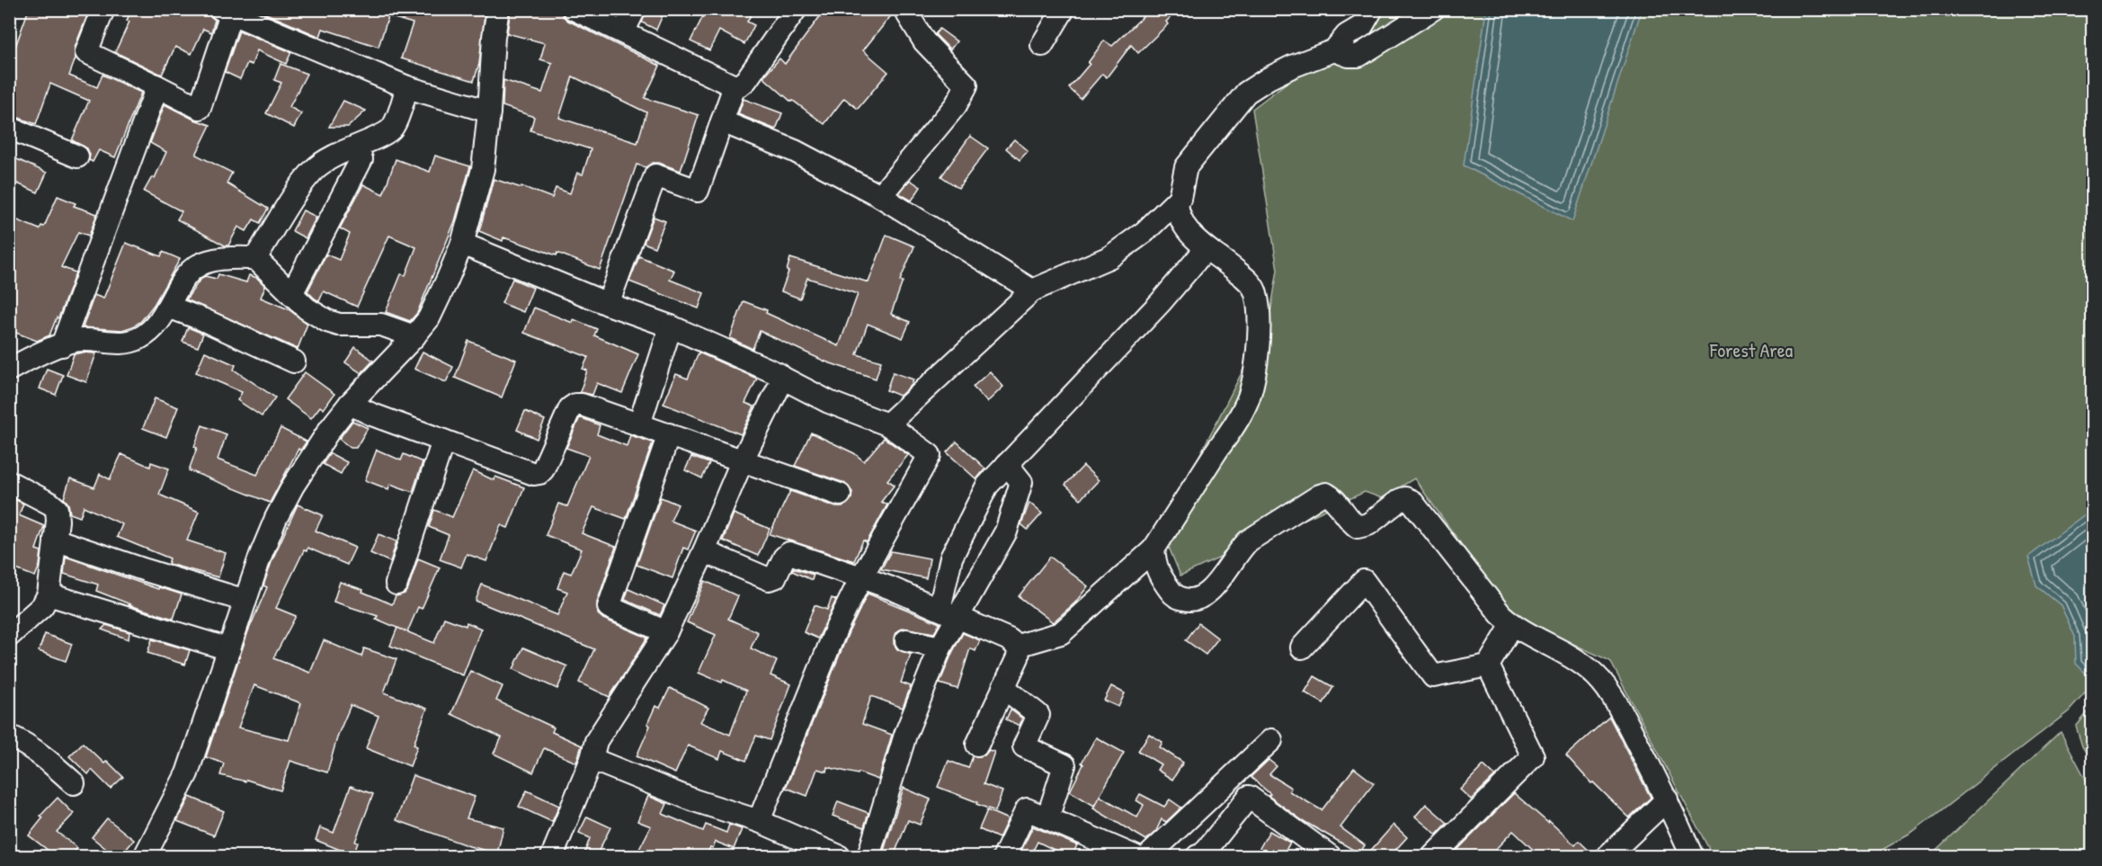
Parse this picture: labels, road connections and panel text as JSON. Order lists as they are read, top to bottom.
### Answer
{
  "parks": ["Forest Area"]
}
